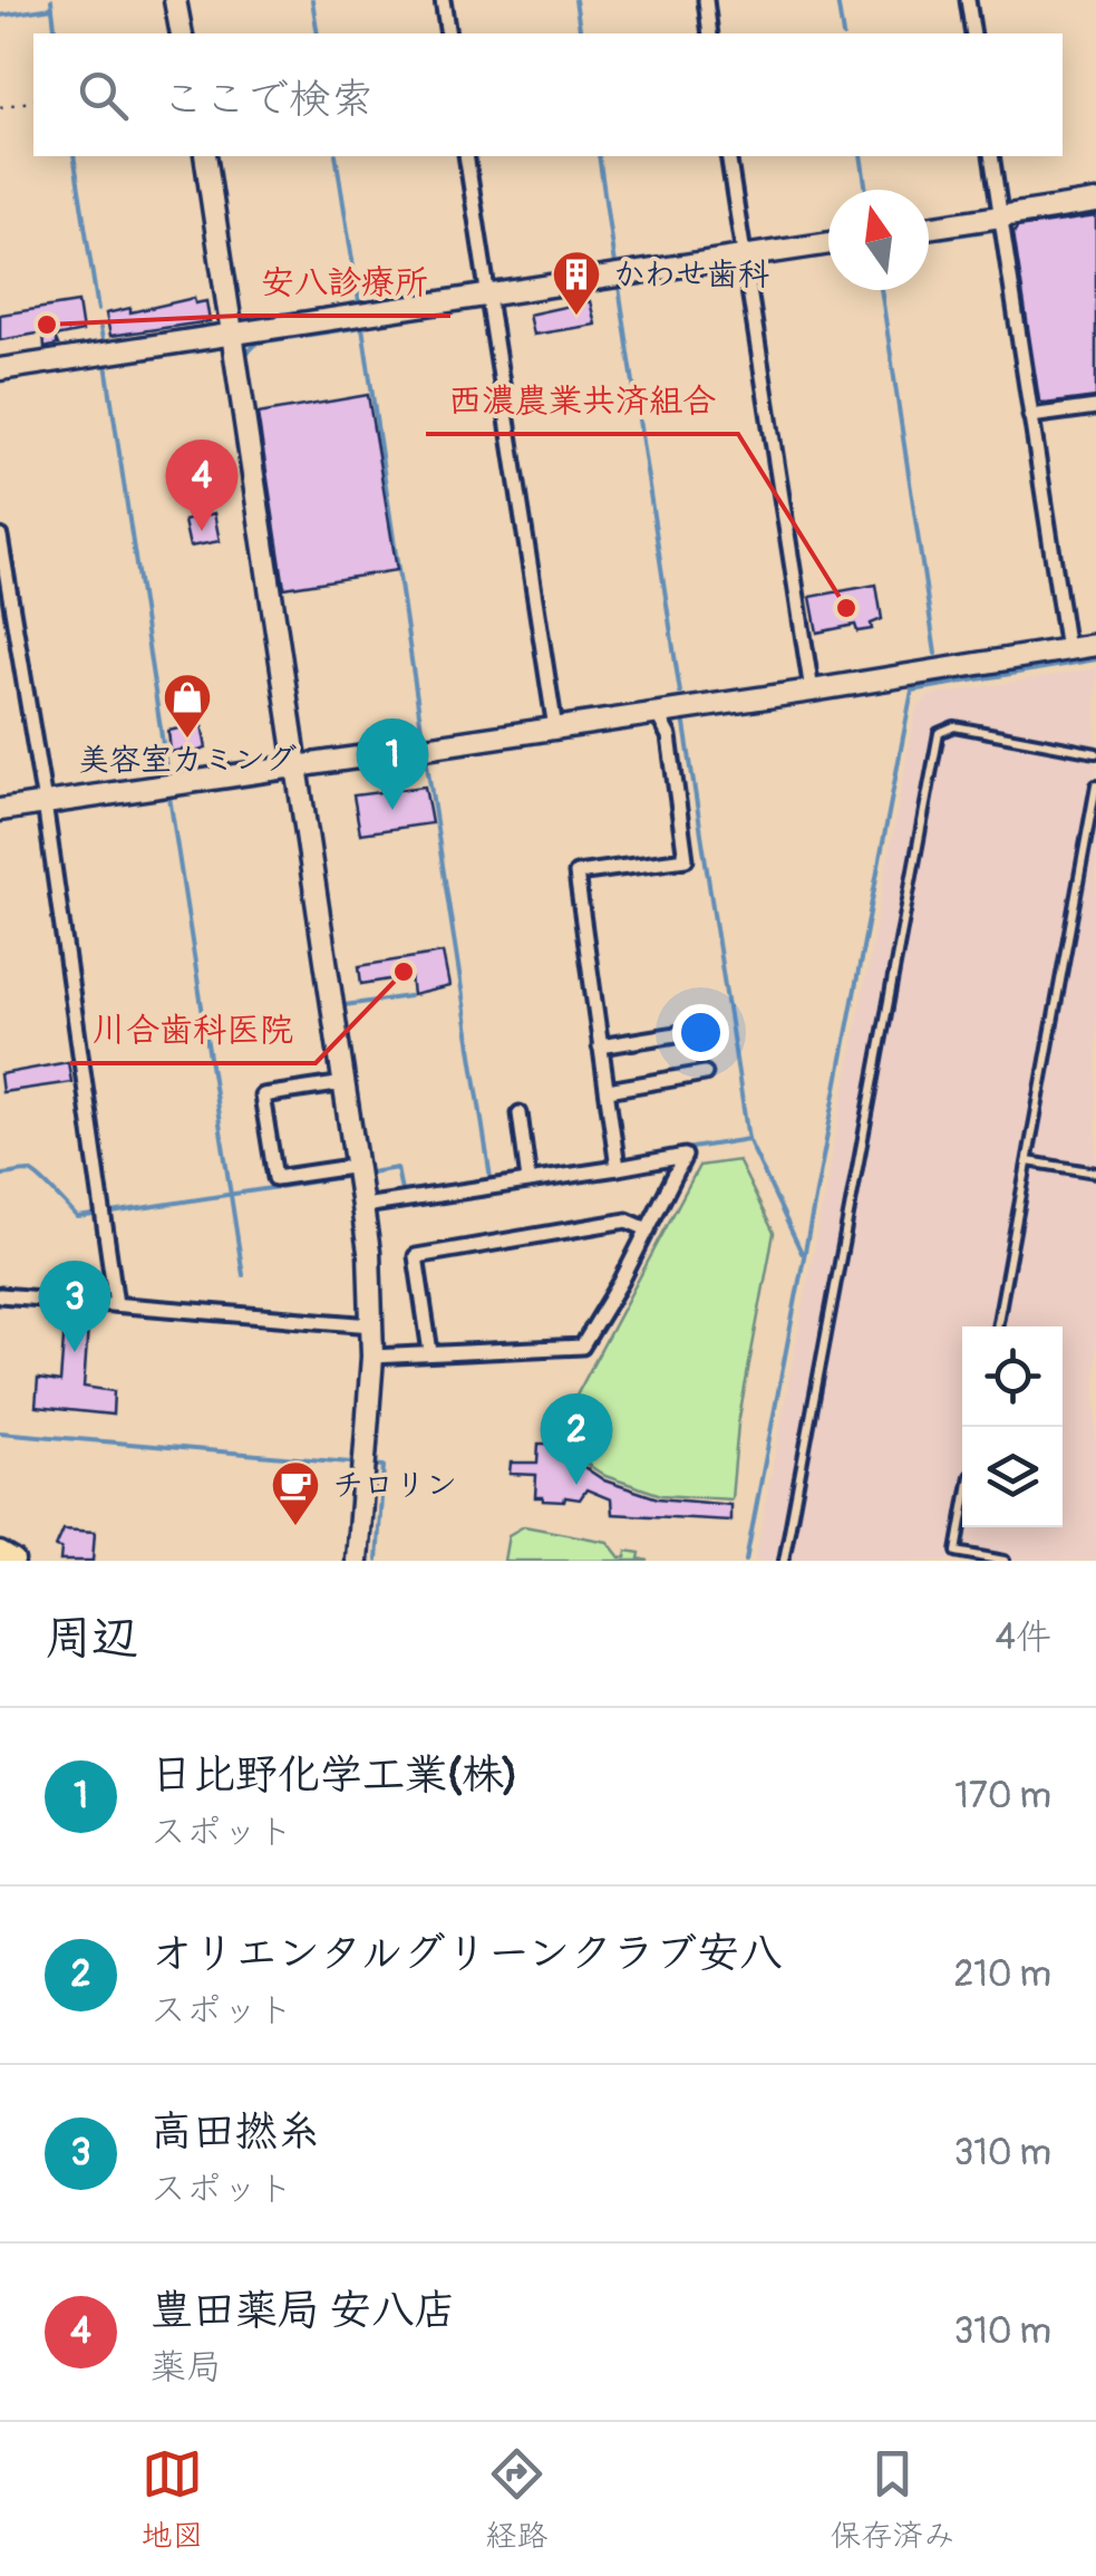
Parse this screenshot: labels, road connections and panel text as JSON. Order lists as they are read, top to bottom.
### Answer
{
  "places": {
    "building": ["かわせ歯科"],
    "other": ["安八診療所", "西濃農業共済組合", "川合歯科医院"],
    "shop": ["美容室カミング"],
    "cafe": ["チロリン"]
  },
  "north": "top",
  "page": {
    "search": "ここで検索",
    "pins": [
      "4",
      "1",
      "3",
      "2"
    ],
    "heading": ["周辺", "4件"],
    "list": [
      {
        "mark": "1",
        "name": "日比野化学工業(株)",
        "note": "スポット",
        "value": "170 m"
      },
      {
        "mark": "2",
        "name": "オリエンタルグリーンクラブ安八",
        "note": "スポット",
        "value": "210 m"
      },
      {
        "mark": "3",
        "name": "高田撚糸",
        "note": "スポット",
        "value": "310 m"
      },
      {
        "mark": "4",
        "name": "豊田薬局 安八店",
        "note": "薬局",
        "value": "310 m"
      }
    ],
    "nav": ["地図", "経路", "保存済み"]
  }
}
